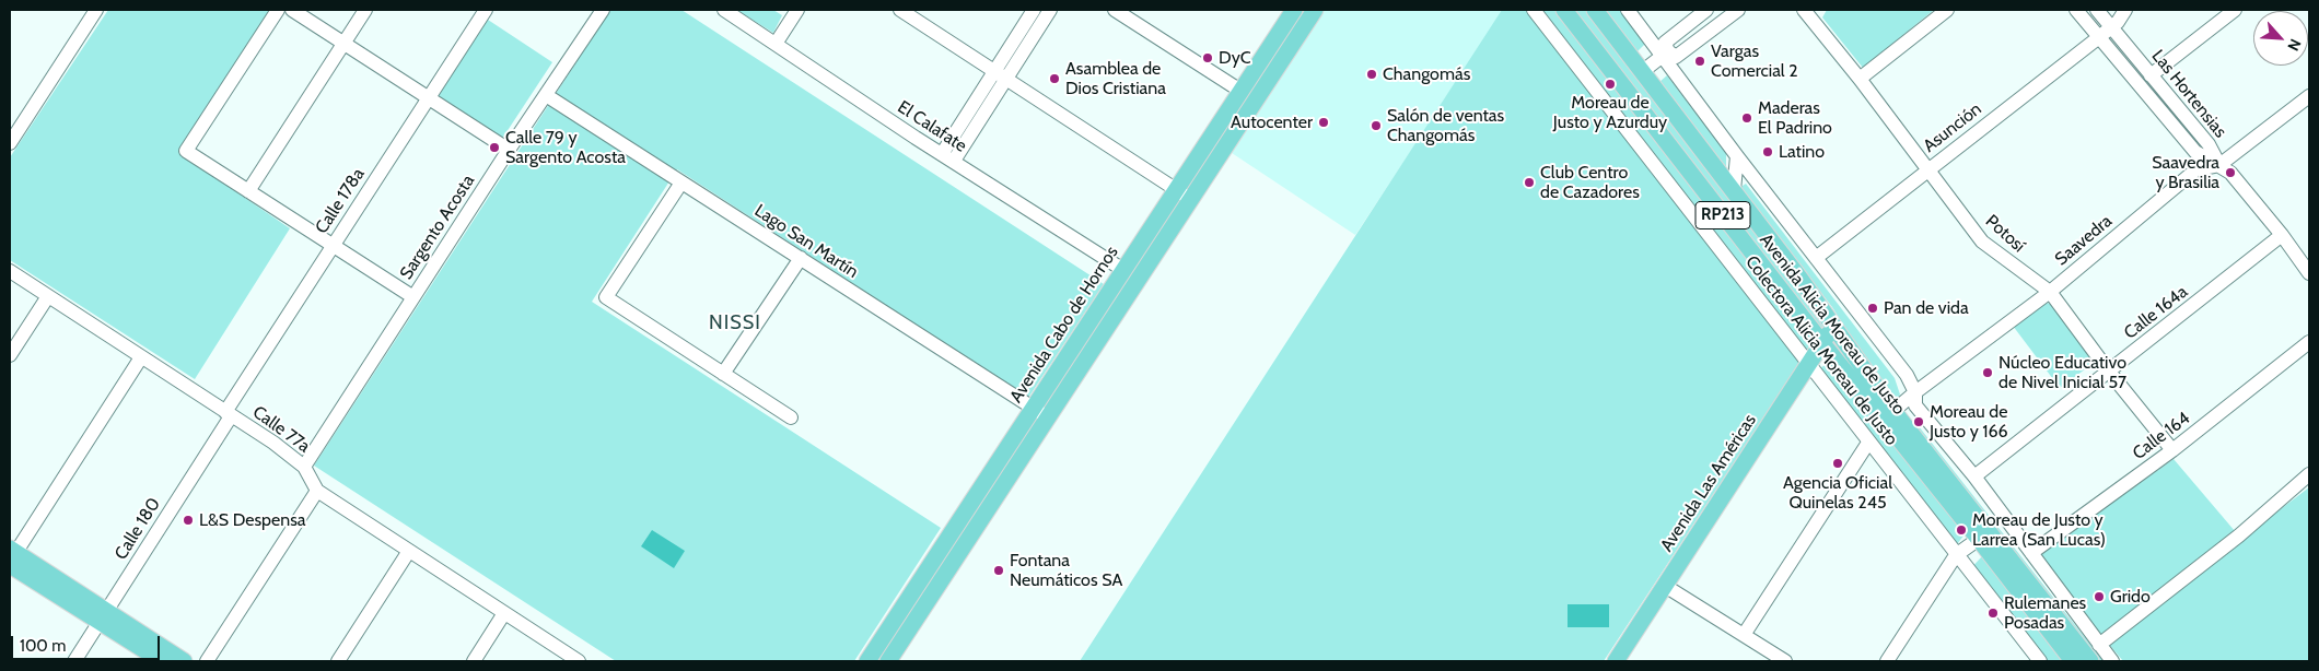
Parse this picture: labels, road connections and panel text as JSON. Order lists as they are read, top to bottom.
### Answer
{
  "streets": {
    "main road": [
      "RP213",
      "Avenida Cabo de Hornos",
      "Avenida Alicia Moreau de Justo",
      "Avenida Las Américas"
    ],
    "street": [
      "Las Hortensias",
      "El Calafate",
      "Asunción",
      "Calle 178a",
      "Sargento Acosta",
      "Potosí",
      "Saavedra",
      "Lago San Martín",
      "Calle 164a",
      "Colectora Alicia Moreau de Justo",
      "Calle 77a",
      "Calle 164",
      "Calle 180"
    ]
  },
  "crossings": [
    ["Las Hortensias", "Asunción"],
    ["Las Hortensias", "Saavedra"],
    ["El Calafate", "Avenida Cabo de Hornos"],
    ["Asunción", "Potosí"],
    ["Calle 178a", "Calle 77a"],
    ["Calle 178a", "Calle 180"],
    ["Sargento Acosta", "Lago San Martín"],
    ["Sargento Acosta", "Calle 77a"],
    ["Potosí", "Saavedra"],
    ["Potosí", "Calle 164a"],
    ["Potosí", "Calle 164"],
    ["Saavedra", "Avenida Alicia Moreau de Justo"],
    ["Lago San Martín", "Avenida Cabo de Hornos"],
    ["Avenida Alicia Moreau de Justo", "Avenida Las Américas"],
    ["Colectora Alicia Moreau de Justo", "Avenida Las Américas"],
    ["Calle 77a", "Calle 180"]
  ],
  "districts": ["NISSI"],
  "places": [
    "DyC",
    "Vargas Comercial 2",
    "Changomás",
    "Asamblea de Dios Cristiana",
    "Moreau de Justo y Azurduy",
    "Maderas El Padrino",
    "Autocenter",
    "Salón de ventas Changomás",
    "Calle 79 y Sargento Acosta",
    "Latino",
    "Saavedra y Brasilia",
    "Club Centro de Cazadores",
    "Pan de vida",
    "Núcleo Educativo de Nivel Inicial 57",
    "Moreau de Justo y 166",
    "Agencia Oficial Quinelas 245",
    "L&S Despensa",
    "Moreau de Justo y Larrea (San Lucas)",
    "Fontana Neumáticos SA",
    "Grido",
    "Rulemanes Posadas"
  ],
  "scale_bar": "100 m",
  "north": "bottom right"
}
